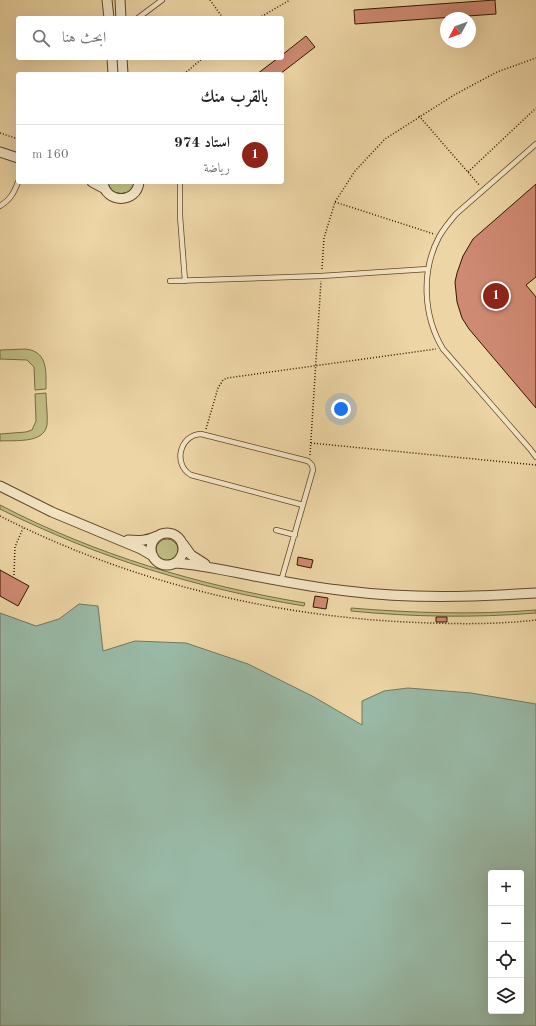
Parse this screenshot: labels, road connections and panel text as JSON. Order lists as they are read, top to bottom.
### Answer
{
  "north": "bottom left",
  "page": {
    "search": "ابحث هنا",
    "heading": "بالقرب منك",
    "list": [
      {
        "mark": "1",
        "name": "استاد 974",
        "note": "رياضة",
        "value": "160 m"
      }
    ],
    "pins": "1",
    "map_buttons": ["+", "−"]
  }
}
